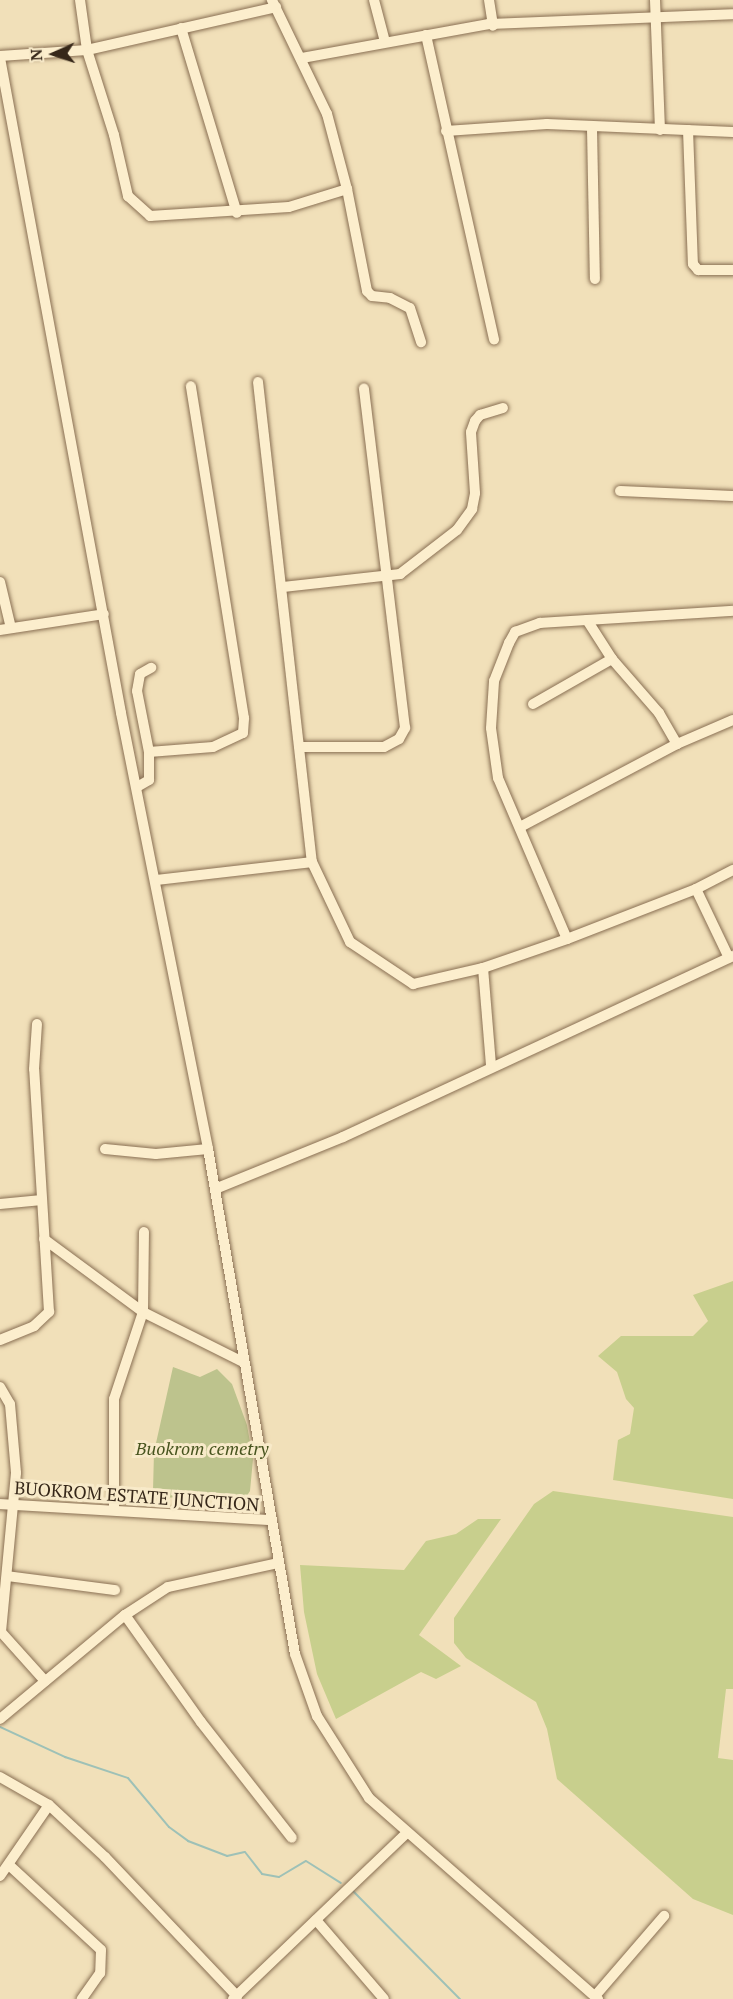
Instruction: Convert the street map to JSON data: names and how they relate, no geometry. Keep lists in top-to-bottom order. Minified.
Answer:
{"streets":{"street":["BUOKROM ESTATE JUNCTION"]},"parks":["Buokrom cemetry"],"north":"left"}
